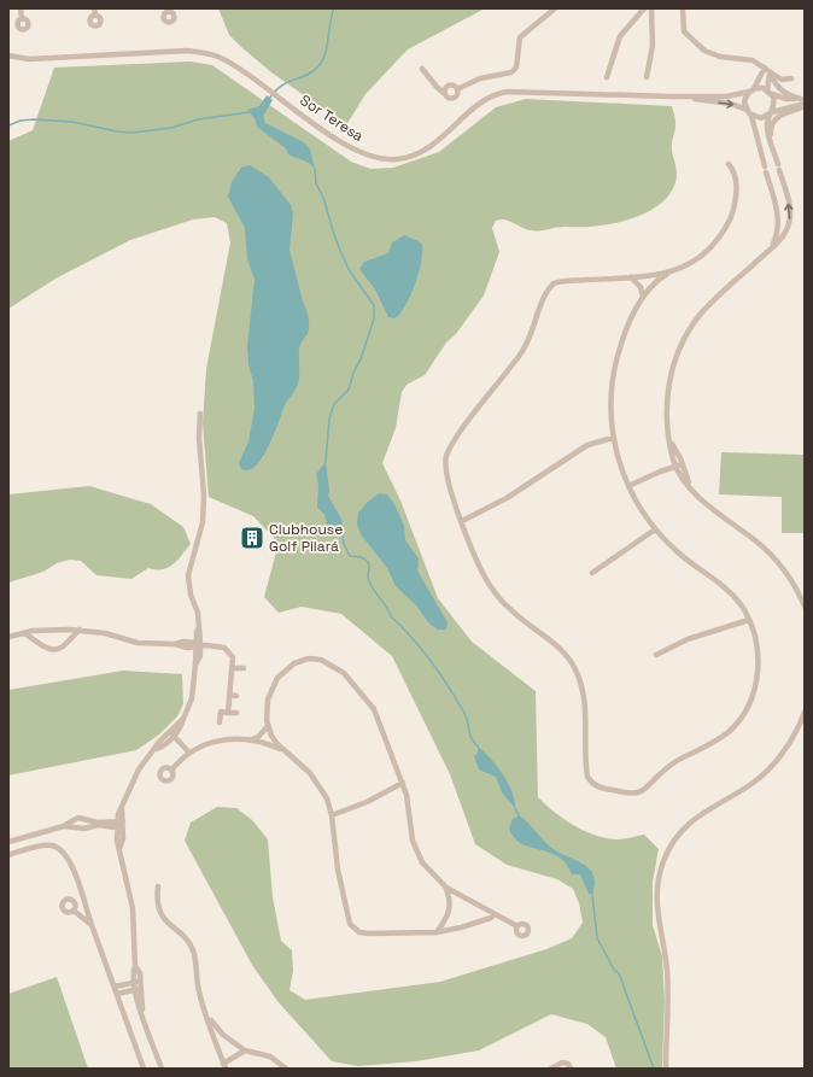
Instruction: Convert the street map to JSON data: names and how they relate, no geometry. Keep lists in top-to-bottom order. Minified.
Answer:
{"streets":{"street":["Sor Teresa"]},"places":{"building":["Clubhouse Golf Pilará"]}}
